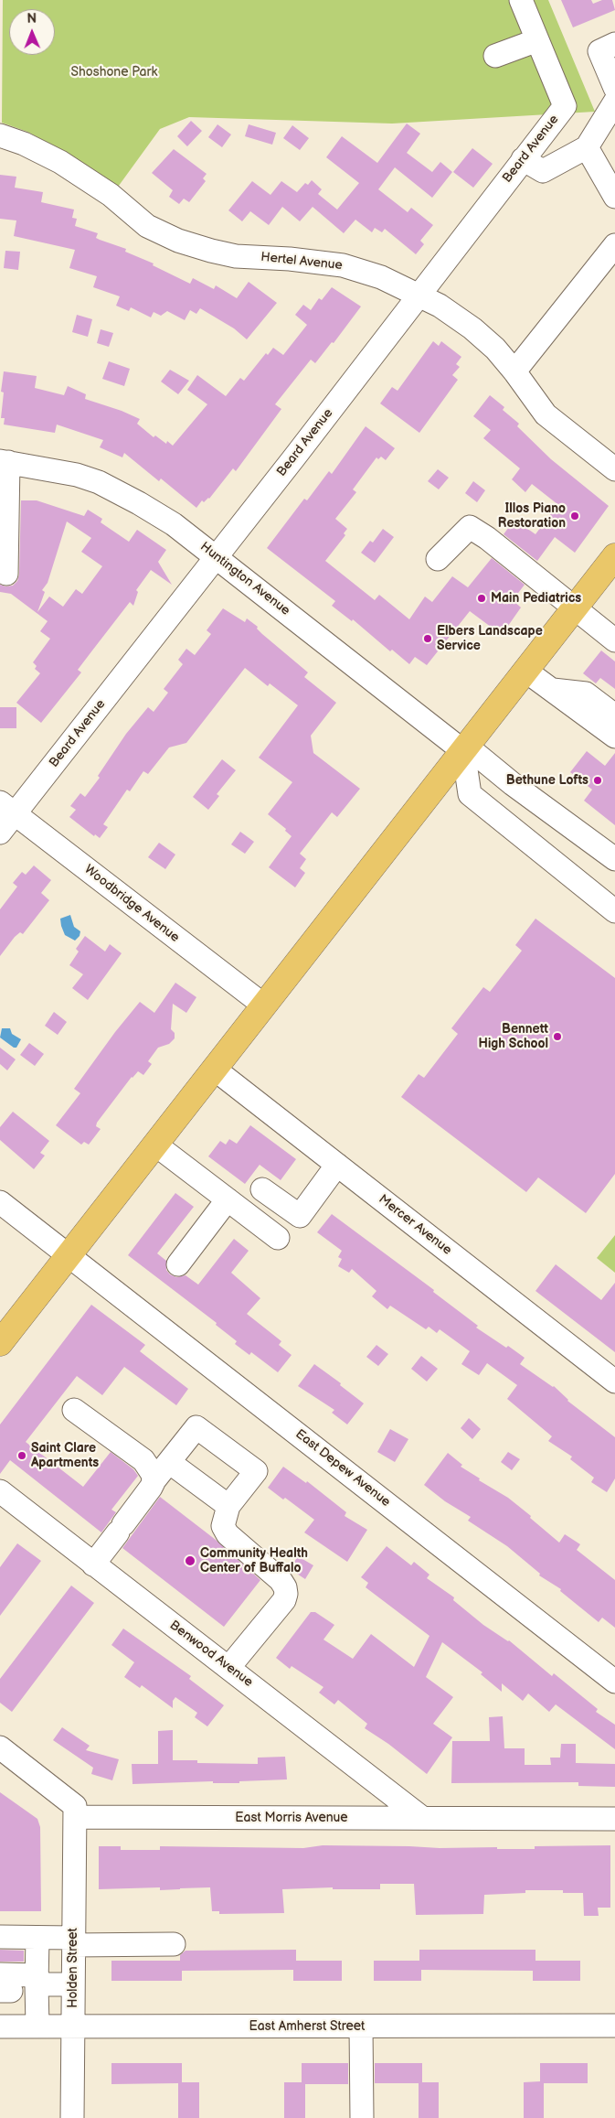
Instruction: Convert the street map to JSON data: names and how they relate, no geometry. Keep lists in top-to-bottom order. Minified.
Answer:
{"streets":{"street":["Beard Avenue","Hertel Avenue","Huntington Avenue","Woodbridge Avenue","Mercer Avenue","East Depew Avenue","Benwood Avenue","East Morris Avenue","Holden Street","East Amherst Street"]},"crossings":[["Beard Avenue","Hertel Avenue"],["Beard Avenue","Huntington Avenue"],["Beard Avenue","Woodbridge Avenue"],["Benwood Avenue","East Morris Avenue"],["East Morris Avenue","Holden Street"],["Holden Street","East Amherst Street"]],"parks":["Shoshone Park"],"places":["Illos Piano Restoration","Main Pediatrics","Elbers Landscape Service","Bethune Lofts","Bennett High School","Saint Clare Apartments","Community Health Center of Buffalo"],"north":"top"}
